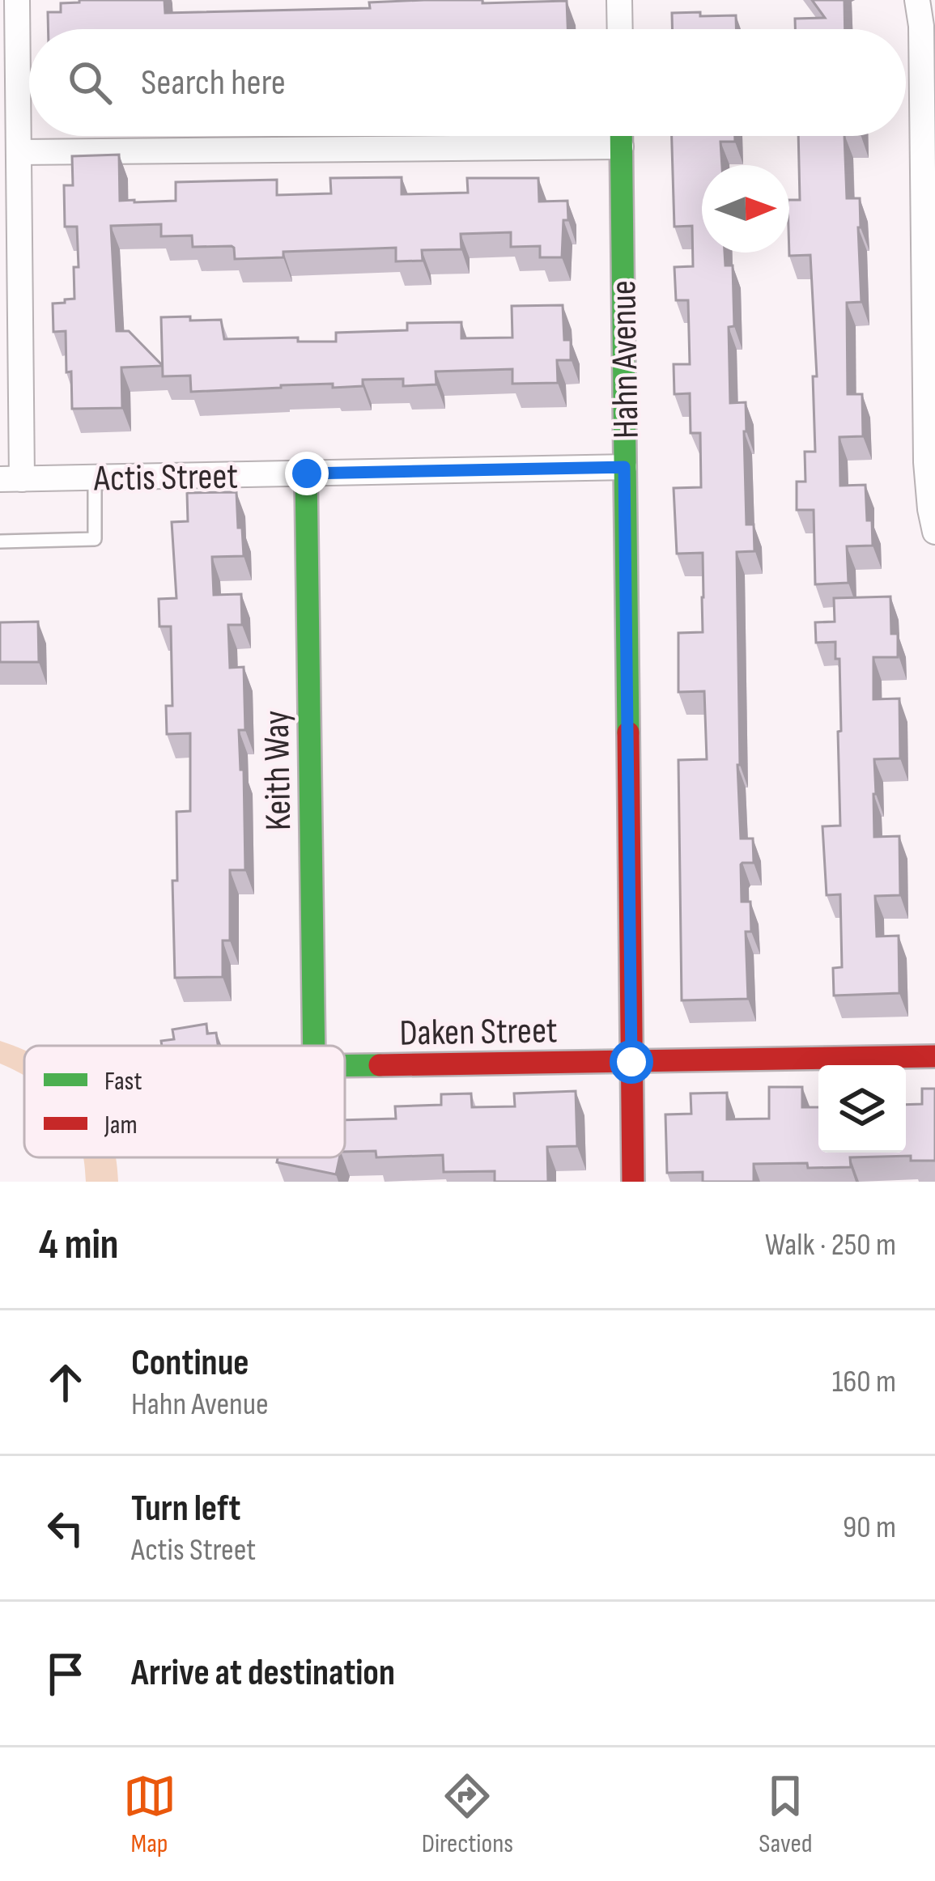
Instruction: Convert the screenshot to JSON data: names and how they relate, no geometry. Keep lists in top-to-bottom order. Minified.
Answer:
{"streets":{"street":["Hahn Avenue","Actis Street","Keith Way","Daken Street"]},"crossings":[["Hahn Avenue","Actis Street"],["Hahn Avenue","Daken Street"],["Actis Street","Keith Way"]],"legend":["Fast","Jam"],"north":"right","page":{"search":"Search here","heading":["4 min","Walk · 250 m"],"list":[["Continue","Hahn Avenue","160 m"],["Turn left","Actis Street","90 m"],"Arrive at destination"],"nav":["Map","Directions","Saved"]}}
